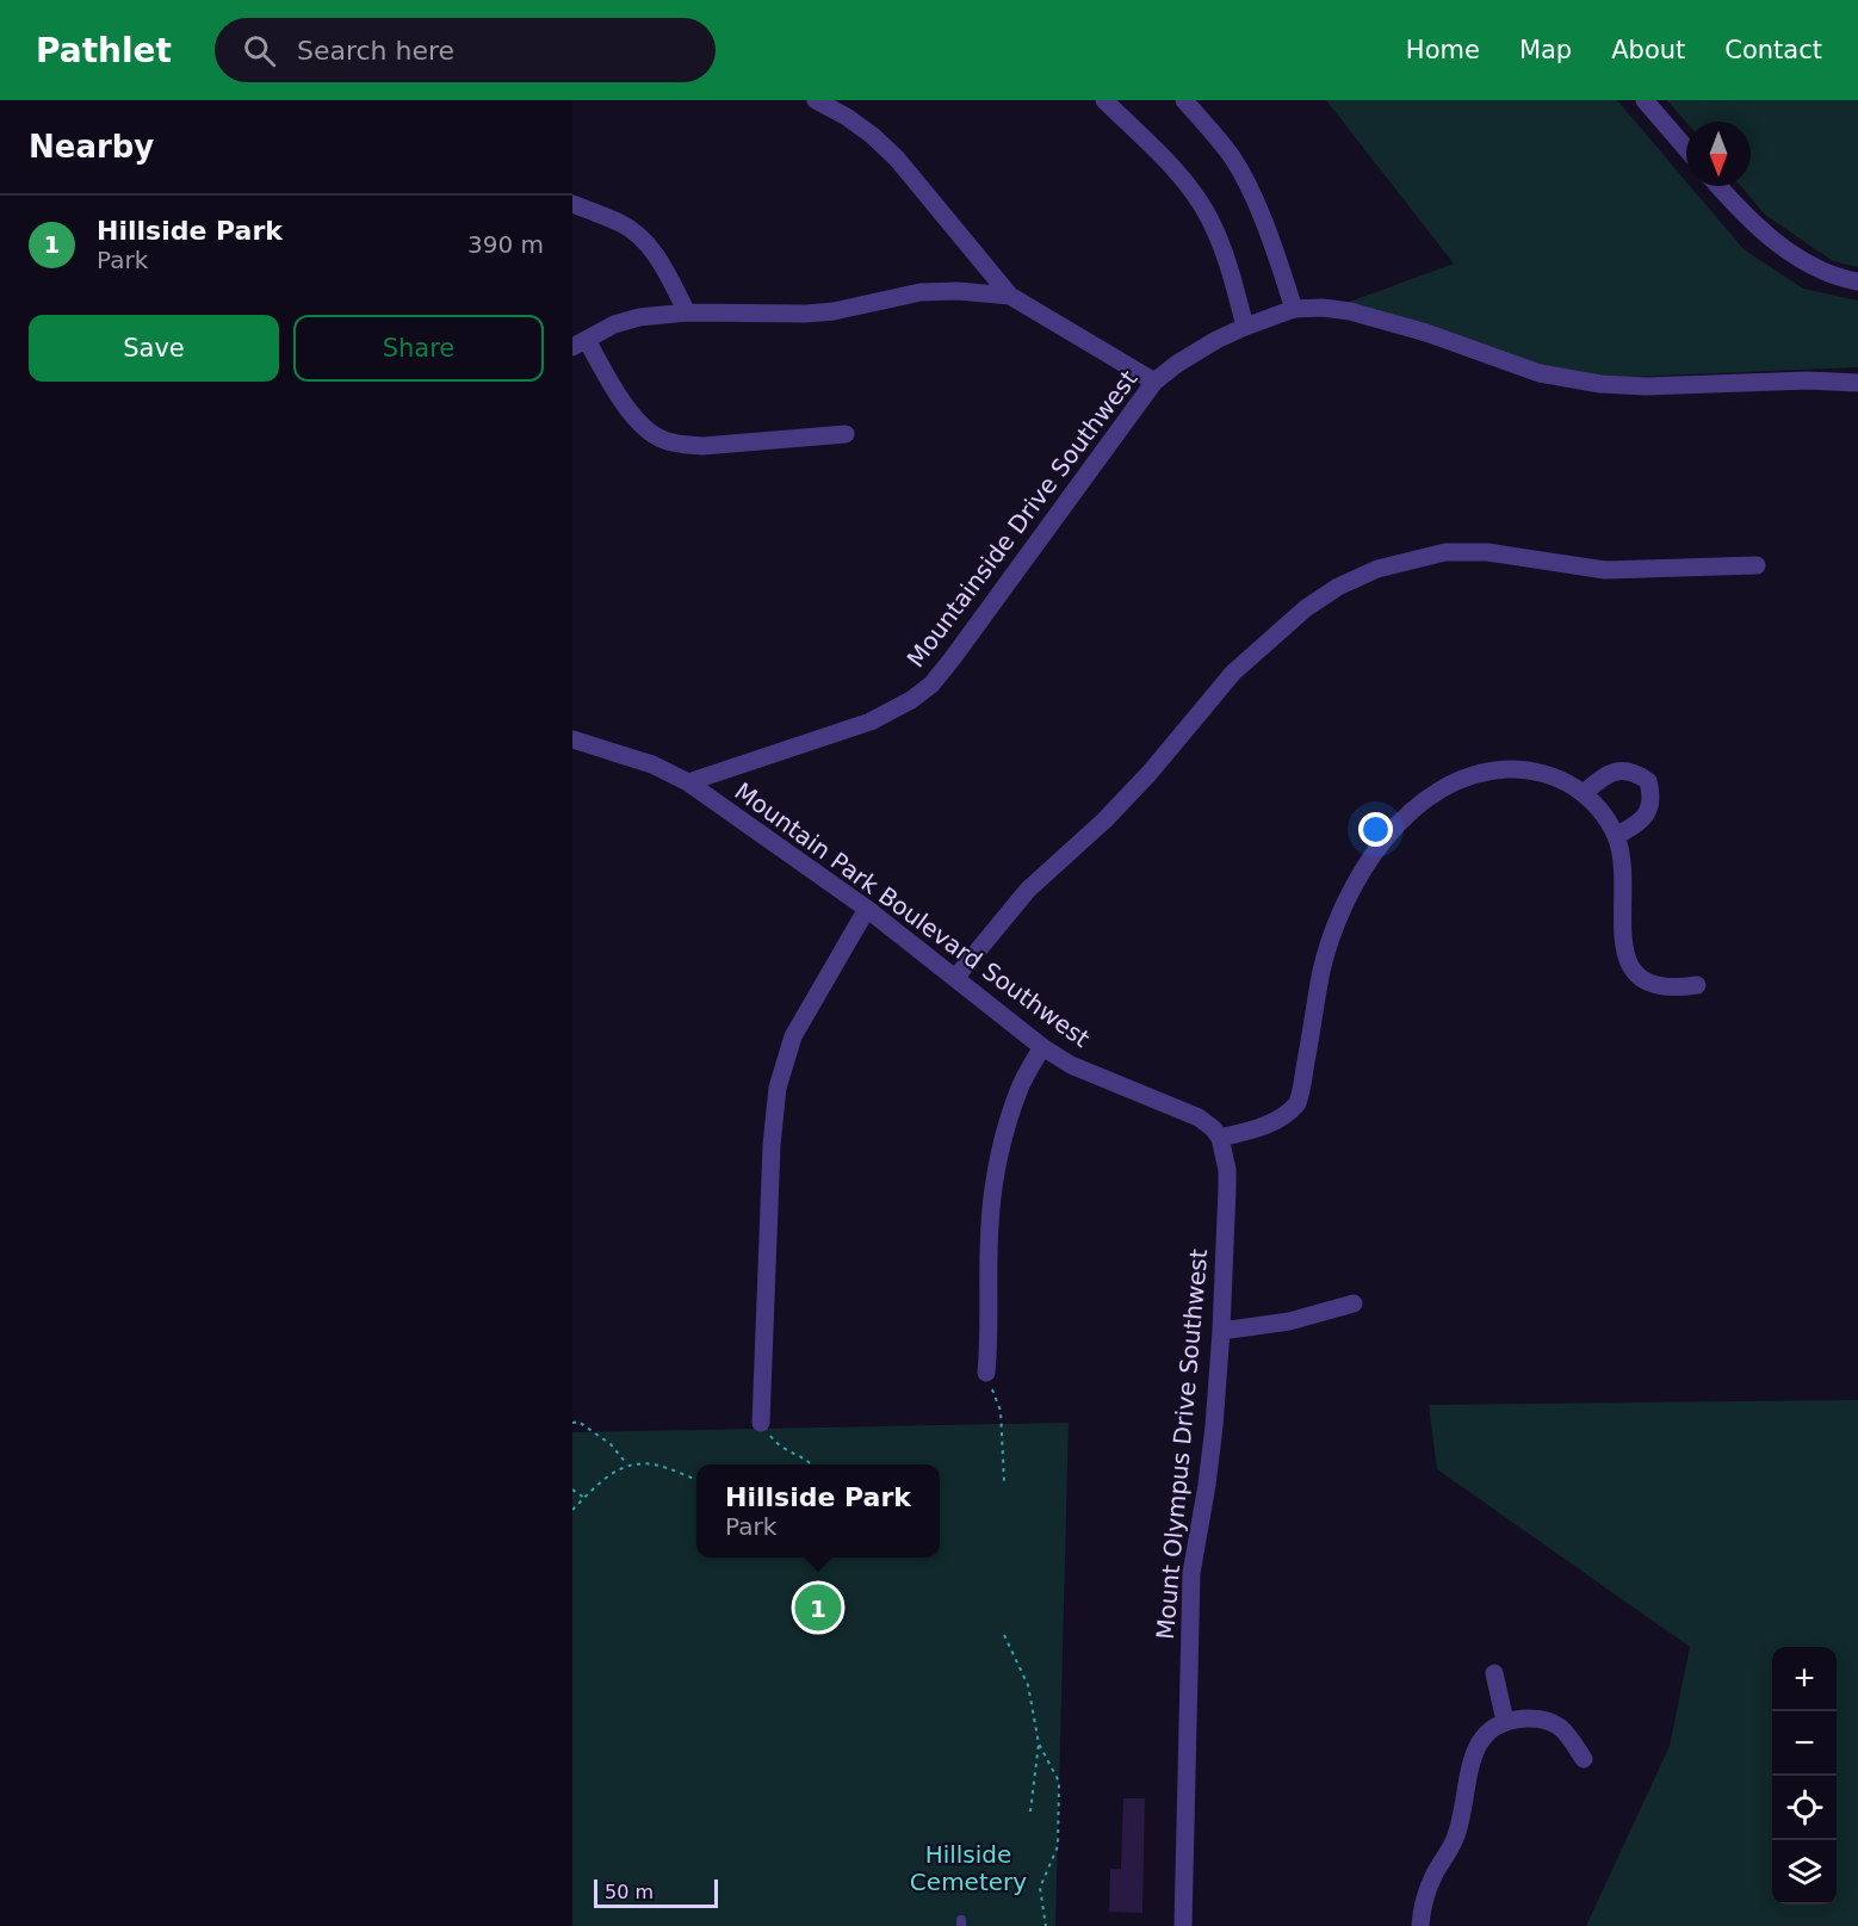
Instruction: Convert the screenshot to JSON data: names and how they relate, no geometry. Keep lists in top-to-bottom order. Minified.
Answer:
{"streets":{"street":["Mountainside Drive Southwest","Mountain Park Boulevard Southwest","Mount Olympus Drive Southwest"]},"crossings":[["Mountainside Drive Southwest","Mountain Park Boulevard Southwest"],["Mountain Park Boulevard Southwest","Mount Olympus Drive Southwest"]],"parks":["Hillside Cemetery"],"scale_bar":"50 m","north":"bottom","page":{"header":"Pathlet","search":"Search here","nav":["Home","Map","About","Contact"],"heading":"Nearby","list":[{"mark":"1","name":"Hillside Park","note":"Park","value":"390 m"}],"buttons":["Save","Share"],"popup":["Hillside Park","Park"],"pins":"1","map_buttons":["+","−"],"scale":"50 m"}}
